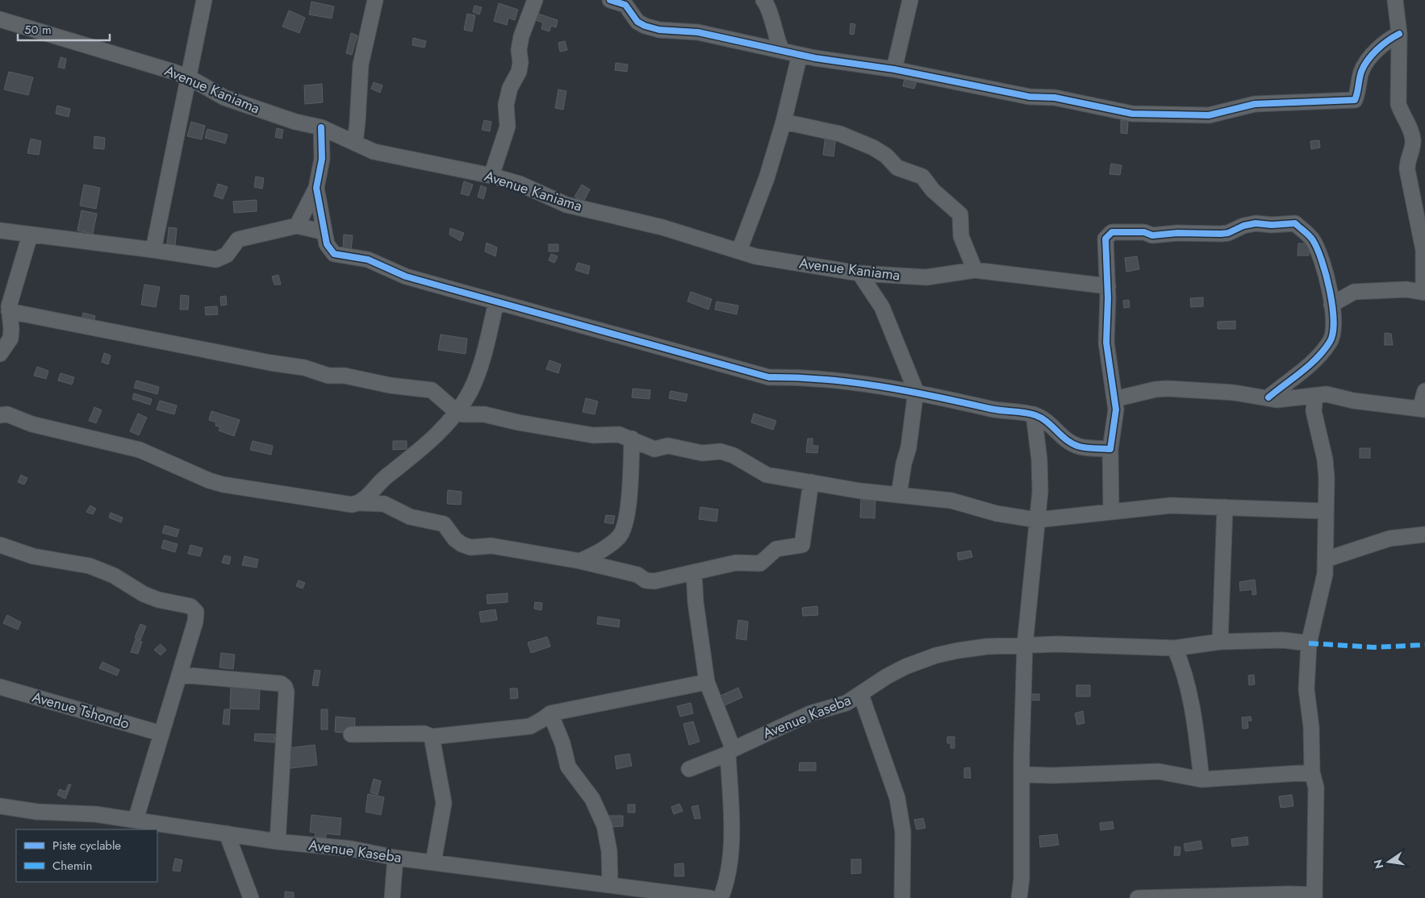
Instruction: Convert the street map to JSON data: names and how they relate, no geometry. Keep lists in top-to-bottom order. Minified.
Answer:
{"streets":{"street":["Avenue Kaniama","Avenue Tshondo","Avenue Kaseba"]},"legend":["Piste cyclable","Chemin"],"scale_bar":"50 m","north":"left"}
